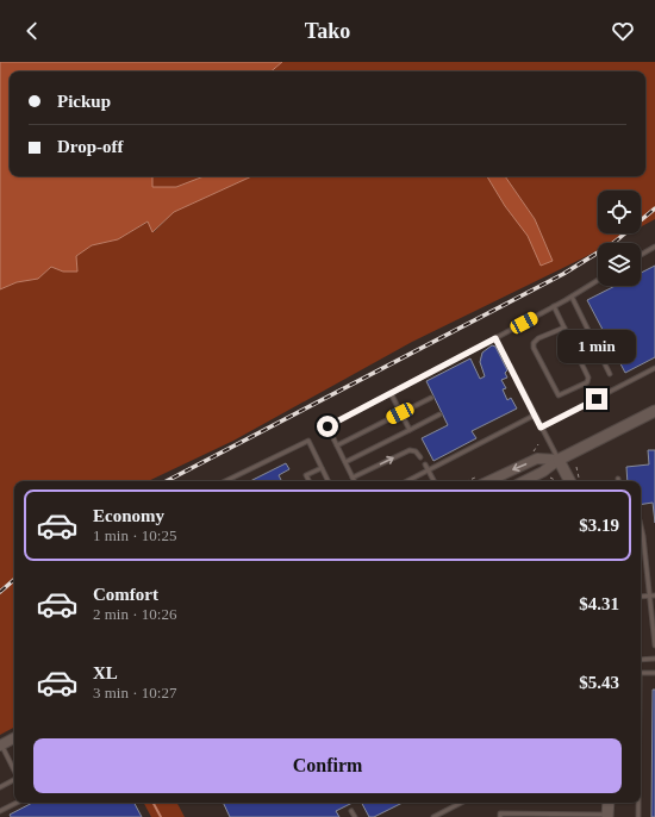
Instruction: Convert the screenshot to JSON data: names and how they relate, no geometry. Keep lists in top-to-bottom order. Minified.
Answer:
{"page":{"header":"Tako","banner":["Pickup","Drop-off"],"bubble":"1 min","list":[{"name":"Economy","note":"1 min · 10:25","value":"$3.19"},{"name":"Comfort","note":"2 min · 10:26","value":"$4.31"},{"name":"XL","note":"3 min · 10:27","value":"$5.43"}],"buttons":"Confirm"}}
